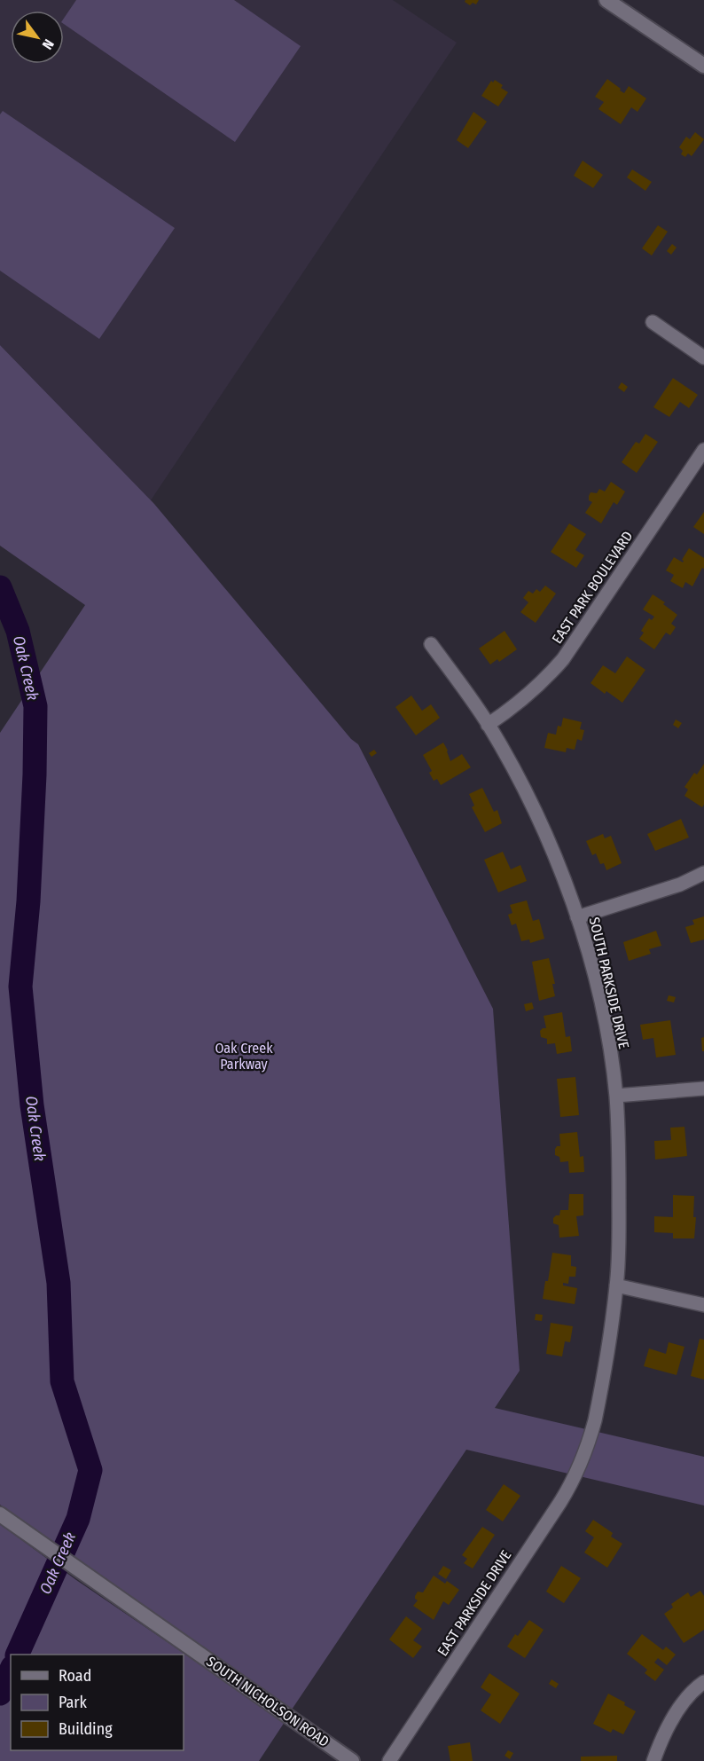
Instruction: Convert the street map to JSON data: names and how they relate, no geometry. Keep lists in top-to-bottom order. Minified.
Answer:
{"streets":{"street":["EAST PARK BOULEVARD","SOUTH PARKSIDE DRIVE","EAST PARKSIDE DRIVE","SOUTH NICHOLSON ROAD"]},"crossings":[["EAST PARK BOULEVARD","SOUTH PARKSIDE DRIVE"],["SOUTH PARKSIDE DRIVE","EAST PARKSIDE DRIVE"]],"water":["Oak Creek"],"parks":["Oak Creek Parkway"],"legend":["Road","Park","Building"],"north":"bottom right"}
